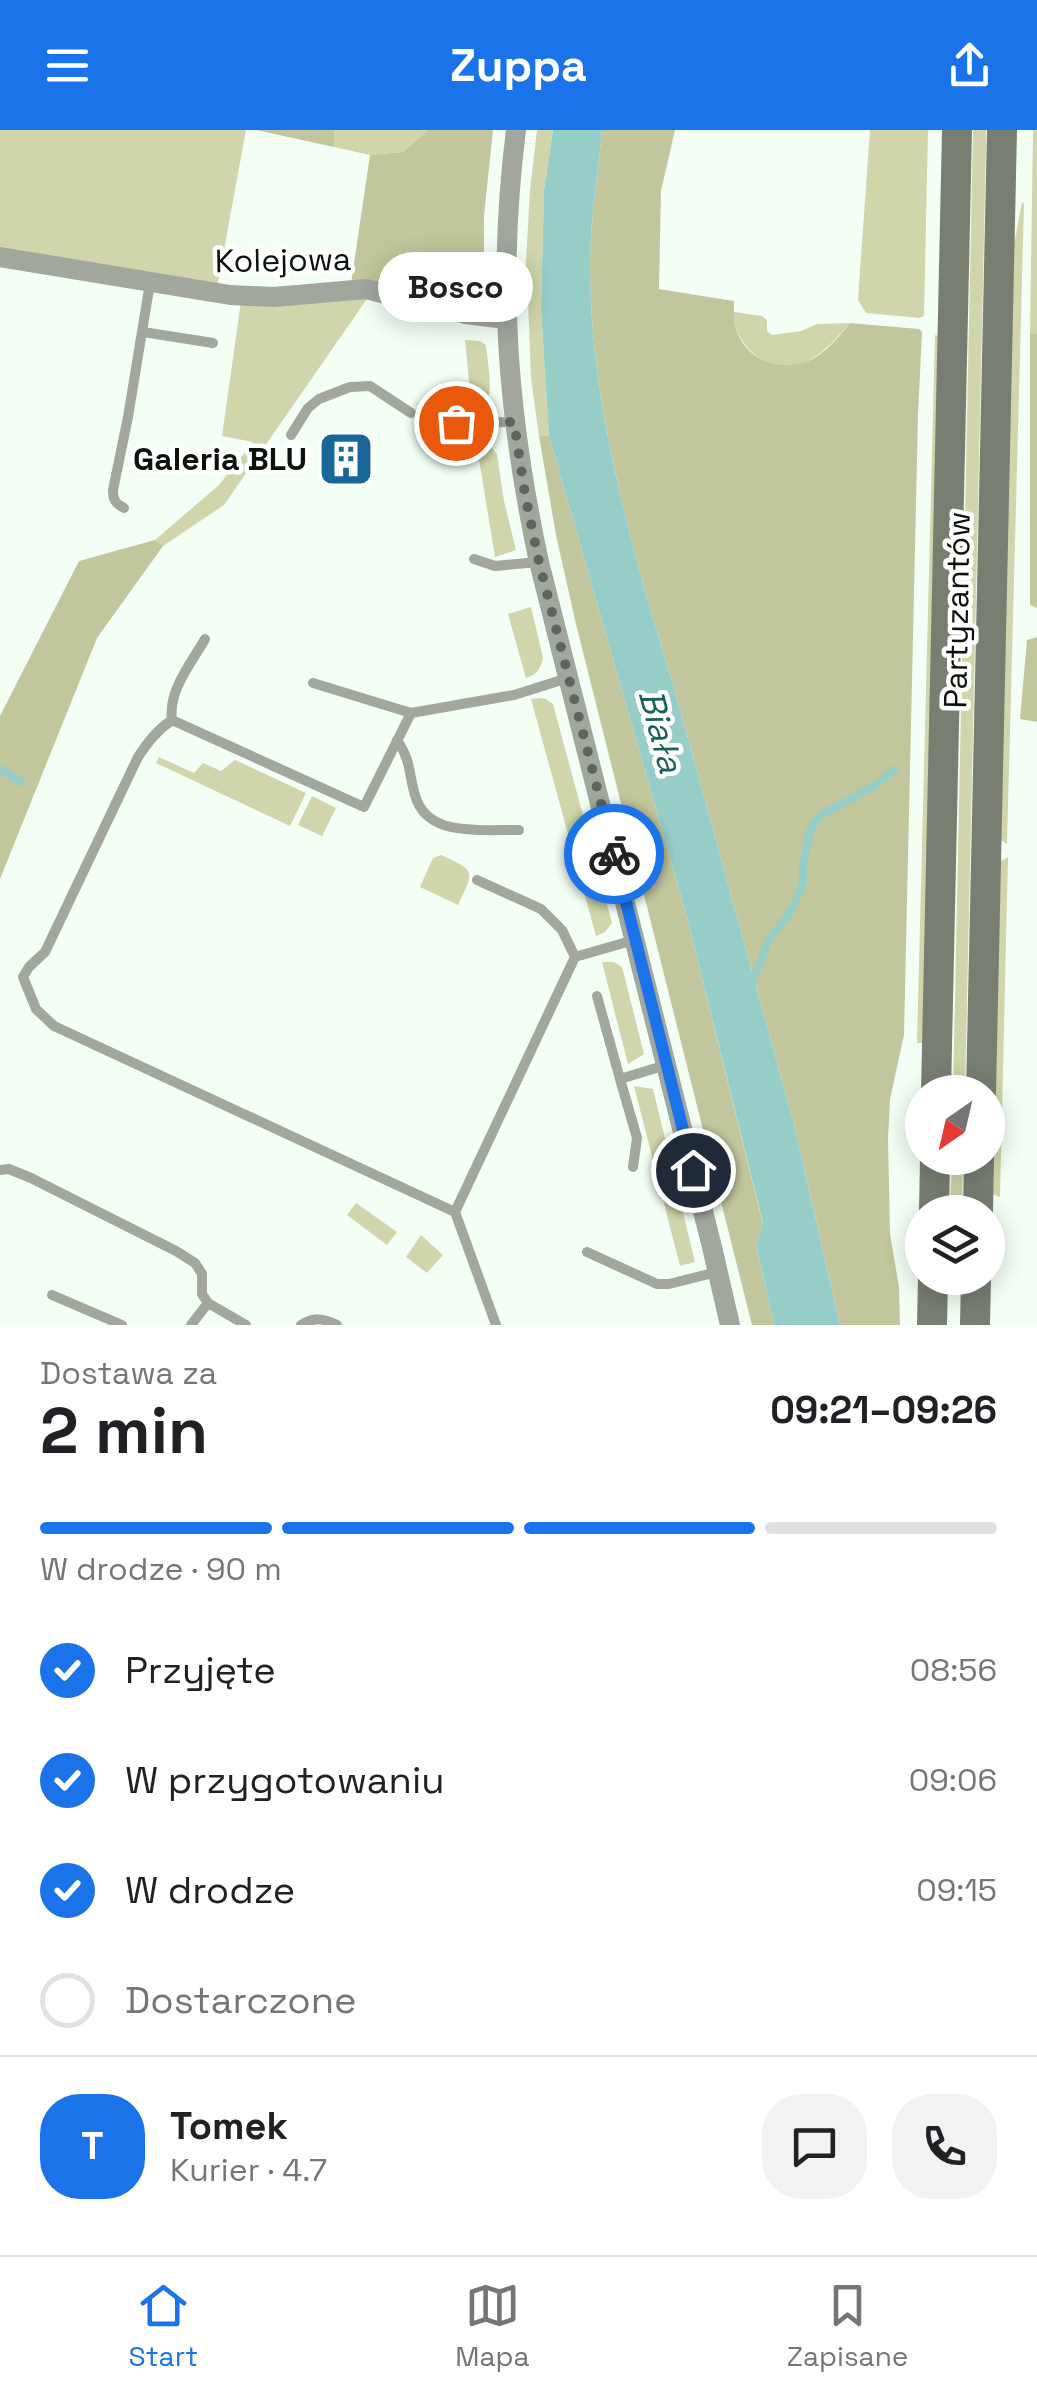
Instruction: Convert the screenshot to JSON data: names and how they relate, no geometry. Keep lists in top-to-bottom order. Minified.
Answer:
{"streets":{"main road":["Partyzantów"],"street":["Kolejowa"]},"water":["Biała"],"places":{"other":["Bosco"],"building":["Galeria BLU"]},"north":"bottom left","page":{"header":"Zuppa","bubble":"Bosco","heading":["2 min","Dostawa za","09:21–09:26"],"panel":["Tomek","Kurier · 4.7"],"bar":"W drodze · 90 m","list":[["Przyjęte","08:56"],["W przygotowaniu","09:06"],["W drodze","09:15"],"Dostarczone"],"round":"T","tabs":["Start","Mapa","Zapisane"]}}
